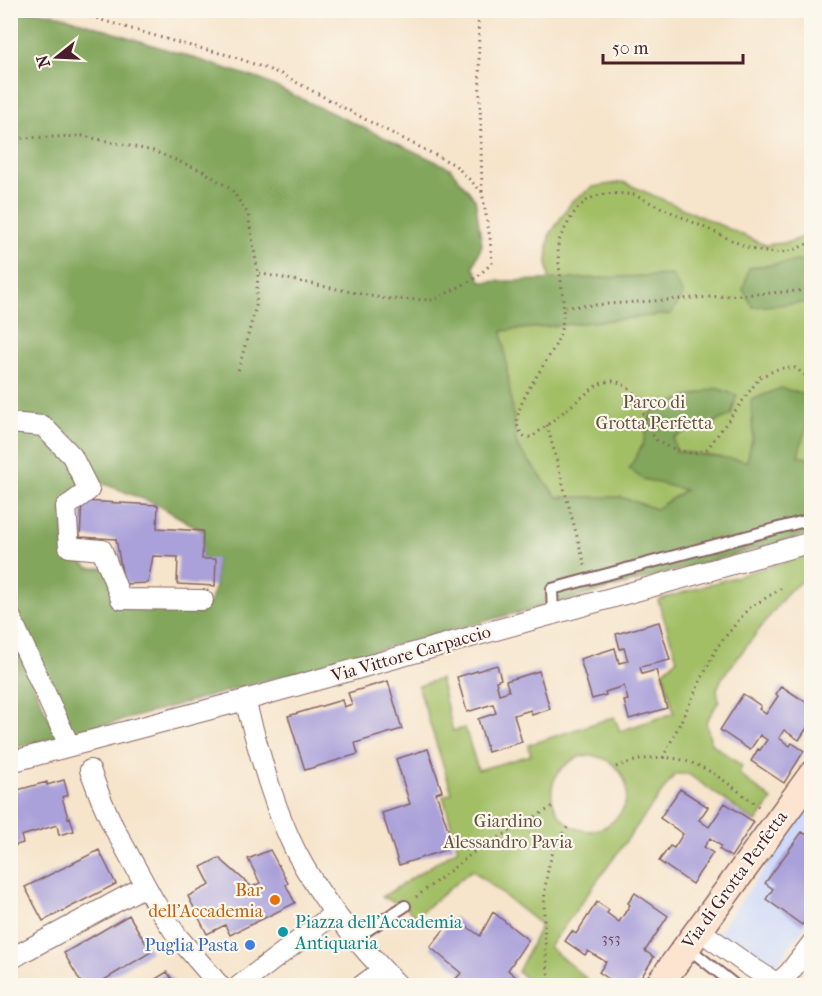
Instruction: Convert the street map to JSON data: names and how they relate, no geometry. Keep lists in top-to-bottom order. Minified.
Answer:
{"streets":{"street":["Via Vittore Carpaccio","Via di Grotta Perfetta"]},"parks":["Parco di Grotta Perfetta","Giardino Alessandro Pavia"],"places":["Bar dell'Accademia","Piazza dell'Accademia Antiquaria","Puglia Pasta"],"house_numbers":["353"],"scale_bar":"50 m","north":"left"}
